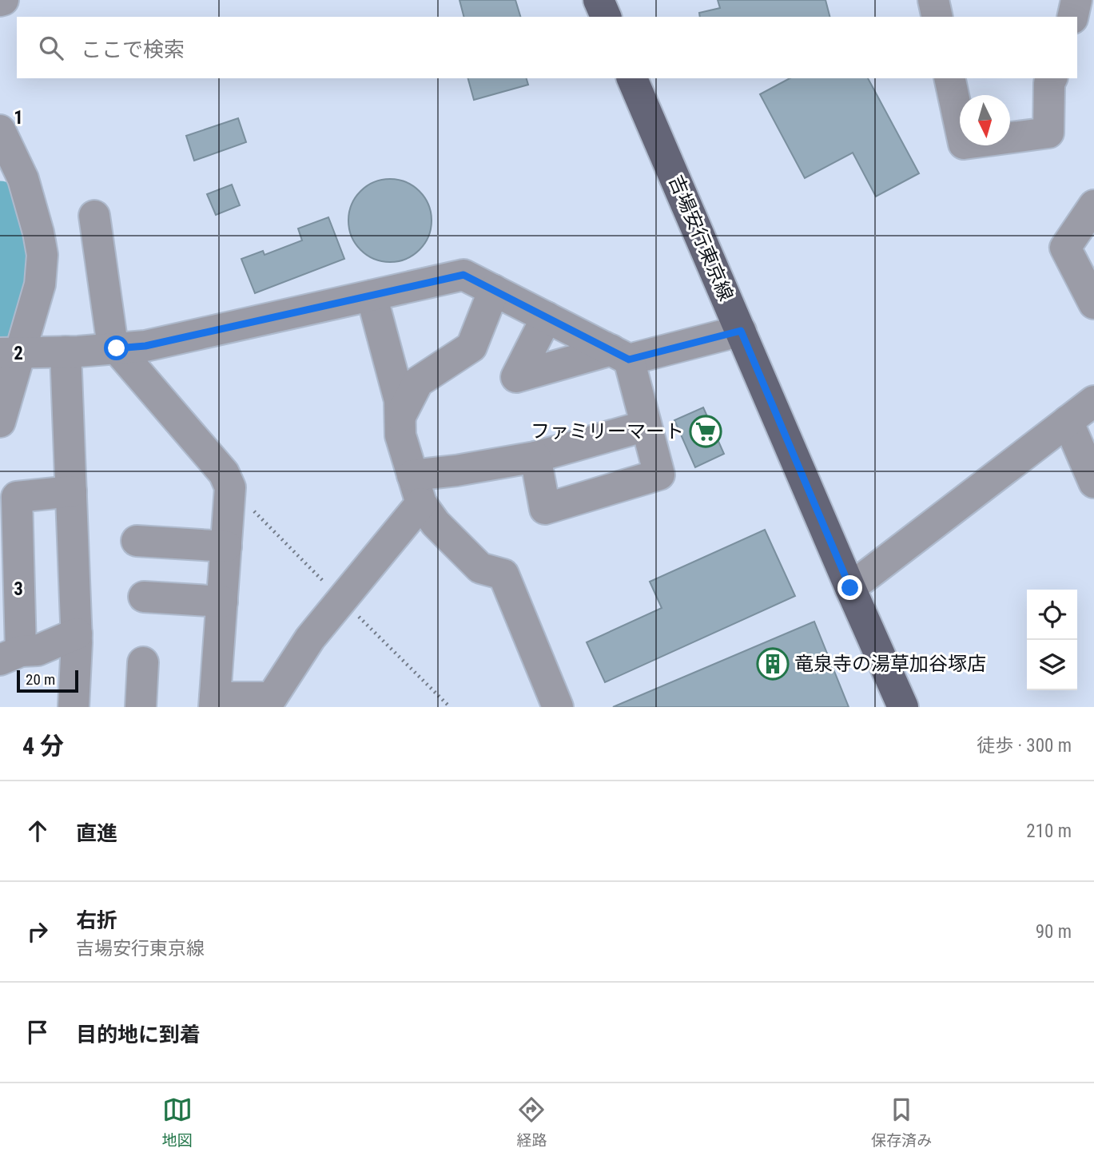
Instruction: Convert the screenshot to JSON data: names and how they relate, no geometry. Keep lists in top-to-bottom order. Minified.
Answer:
{"streets":{"main road":["吉場安行東京線"]},"places":{"supermarket":["ファミリーマート"],"building":["竜泉寺の湯草加谷塚店"]},"scale_bar":"20 m","north":"bottom","page":{"search":"ここで検索","scale":"20 m","heading":["4 分","徒歩 · 300 m"],"list":[["直進","210 m"],["右折","吉場安行東京線","90 m"],"目的地に到着"],"nav":["地図","経路","保存済み"]},"grid":{"rows":["1","2","3"]}}
